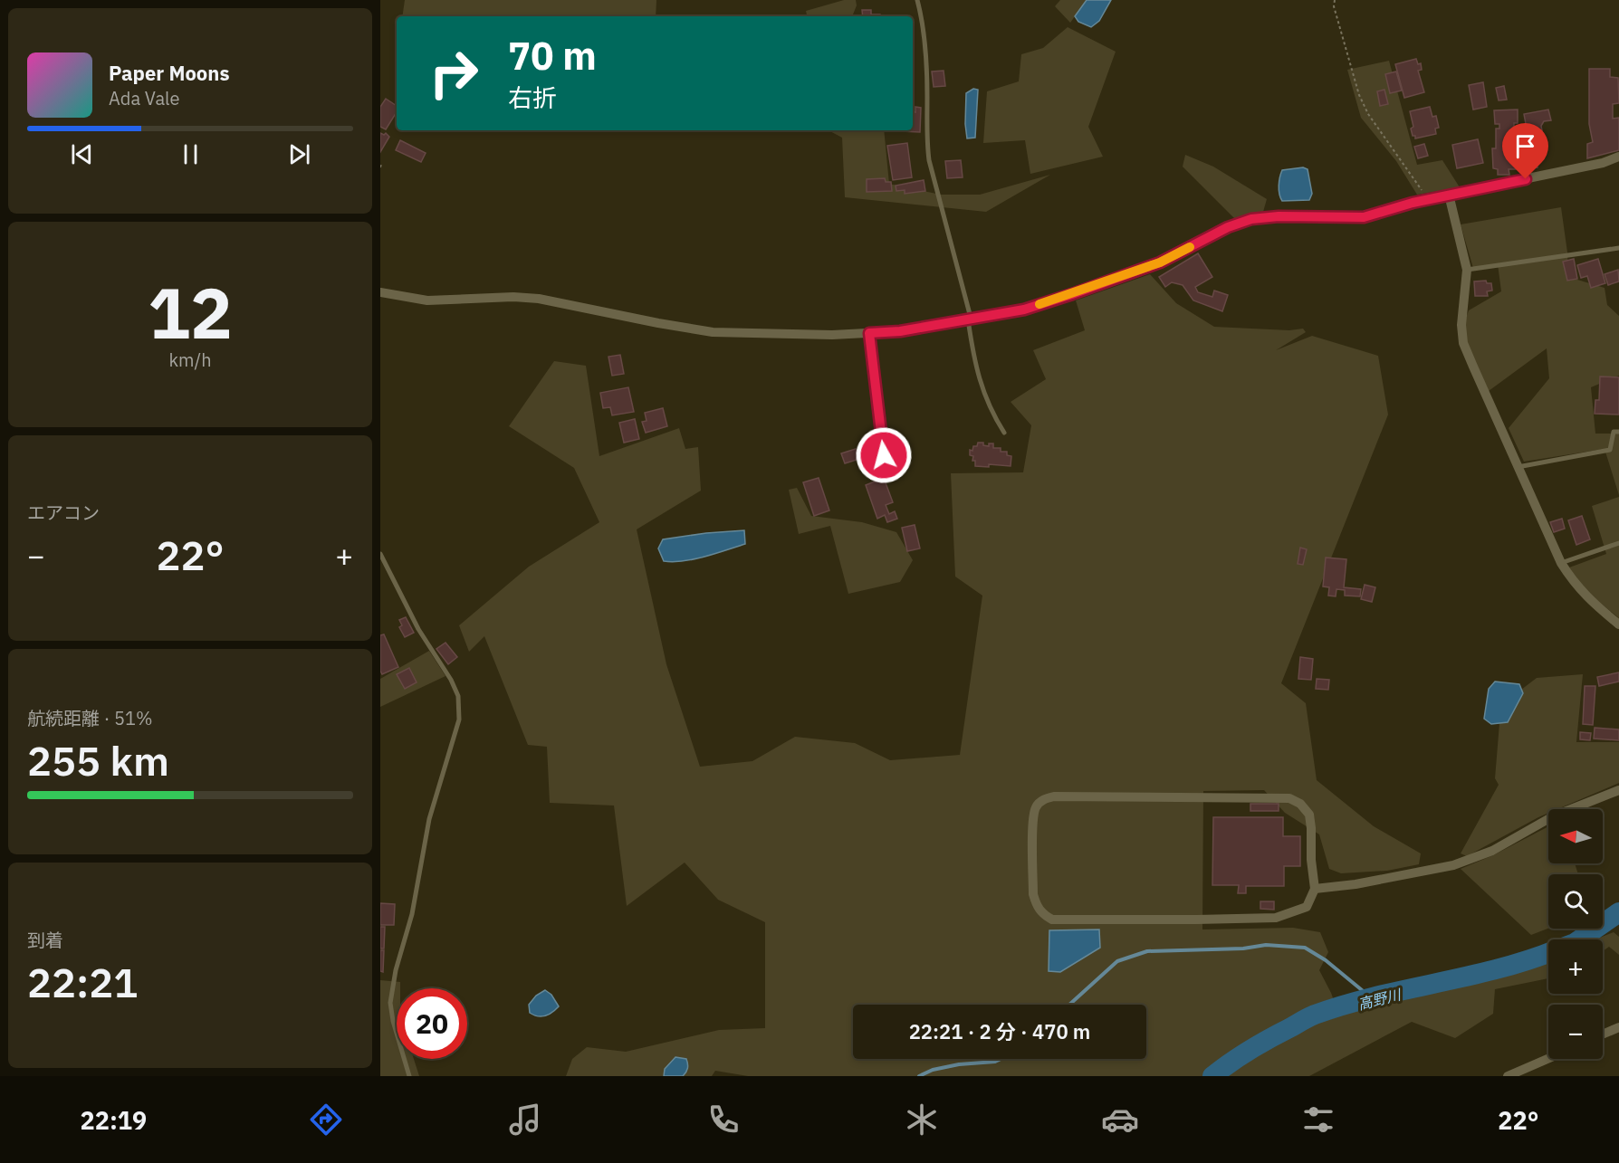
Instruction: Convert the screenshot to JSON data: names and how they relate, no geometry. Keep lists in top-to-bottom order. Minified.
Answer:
{"water":["高野川"],"north":"left","page":{"turn":["70 m","右折"],"song":["Paper Moons","Ada Vale"],"tile":[["12","km/h"],"エアコン",["航続距離 · 51%","255 km"],["到着","22:21"]],"heat":["−","22°","+"],"map_buttons":["+","−"],"limit":"20","trip":"22:21 · 2 分 · 470 m","tabs":["22:19","22°"]}}
